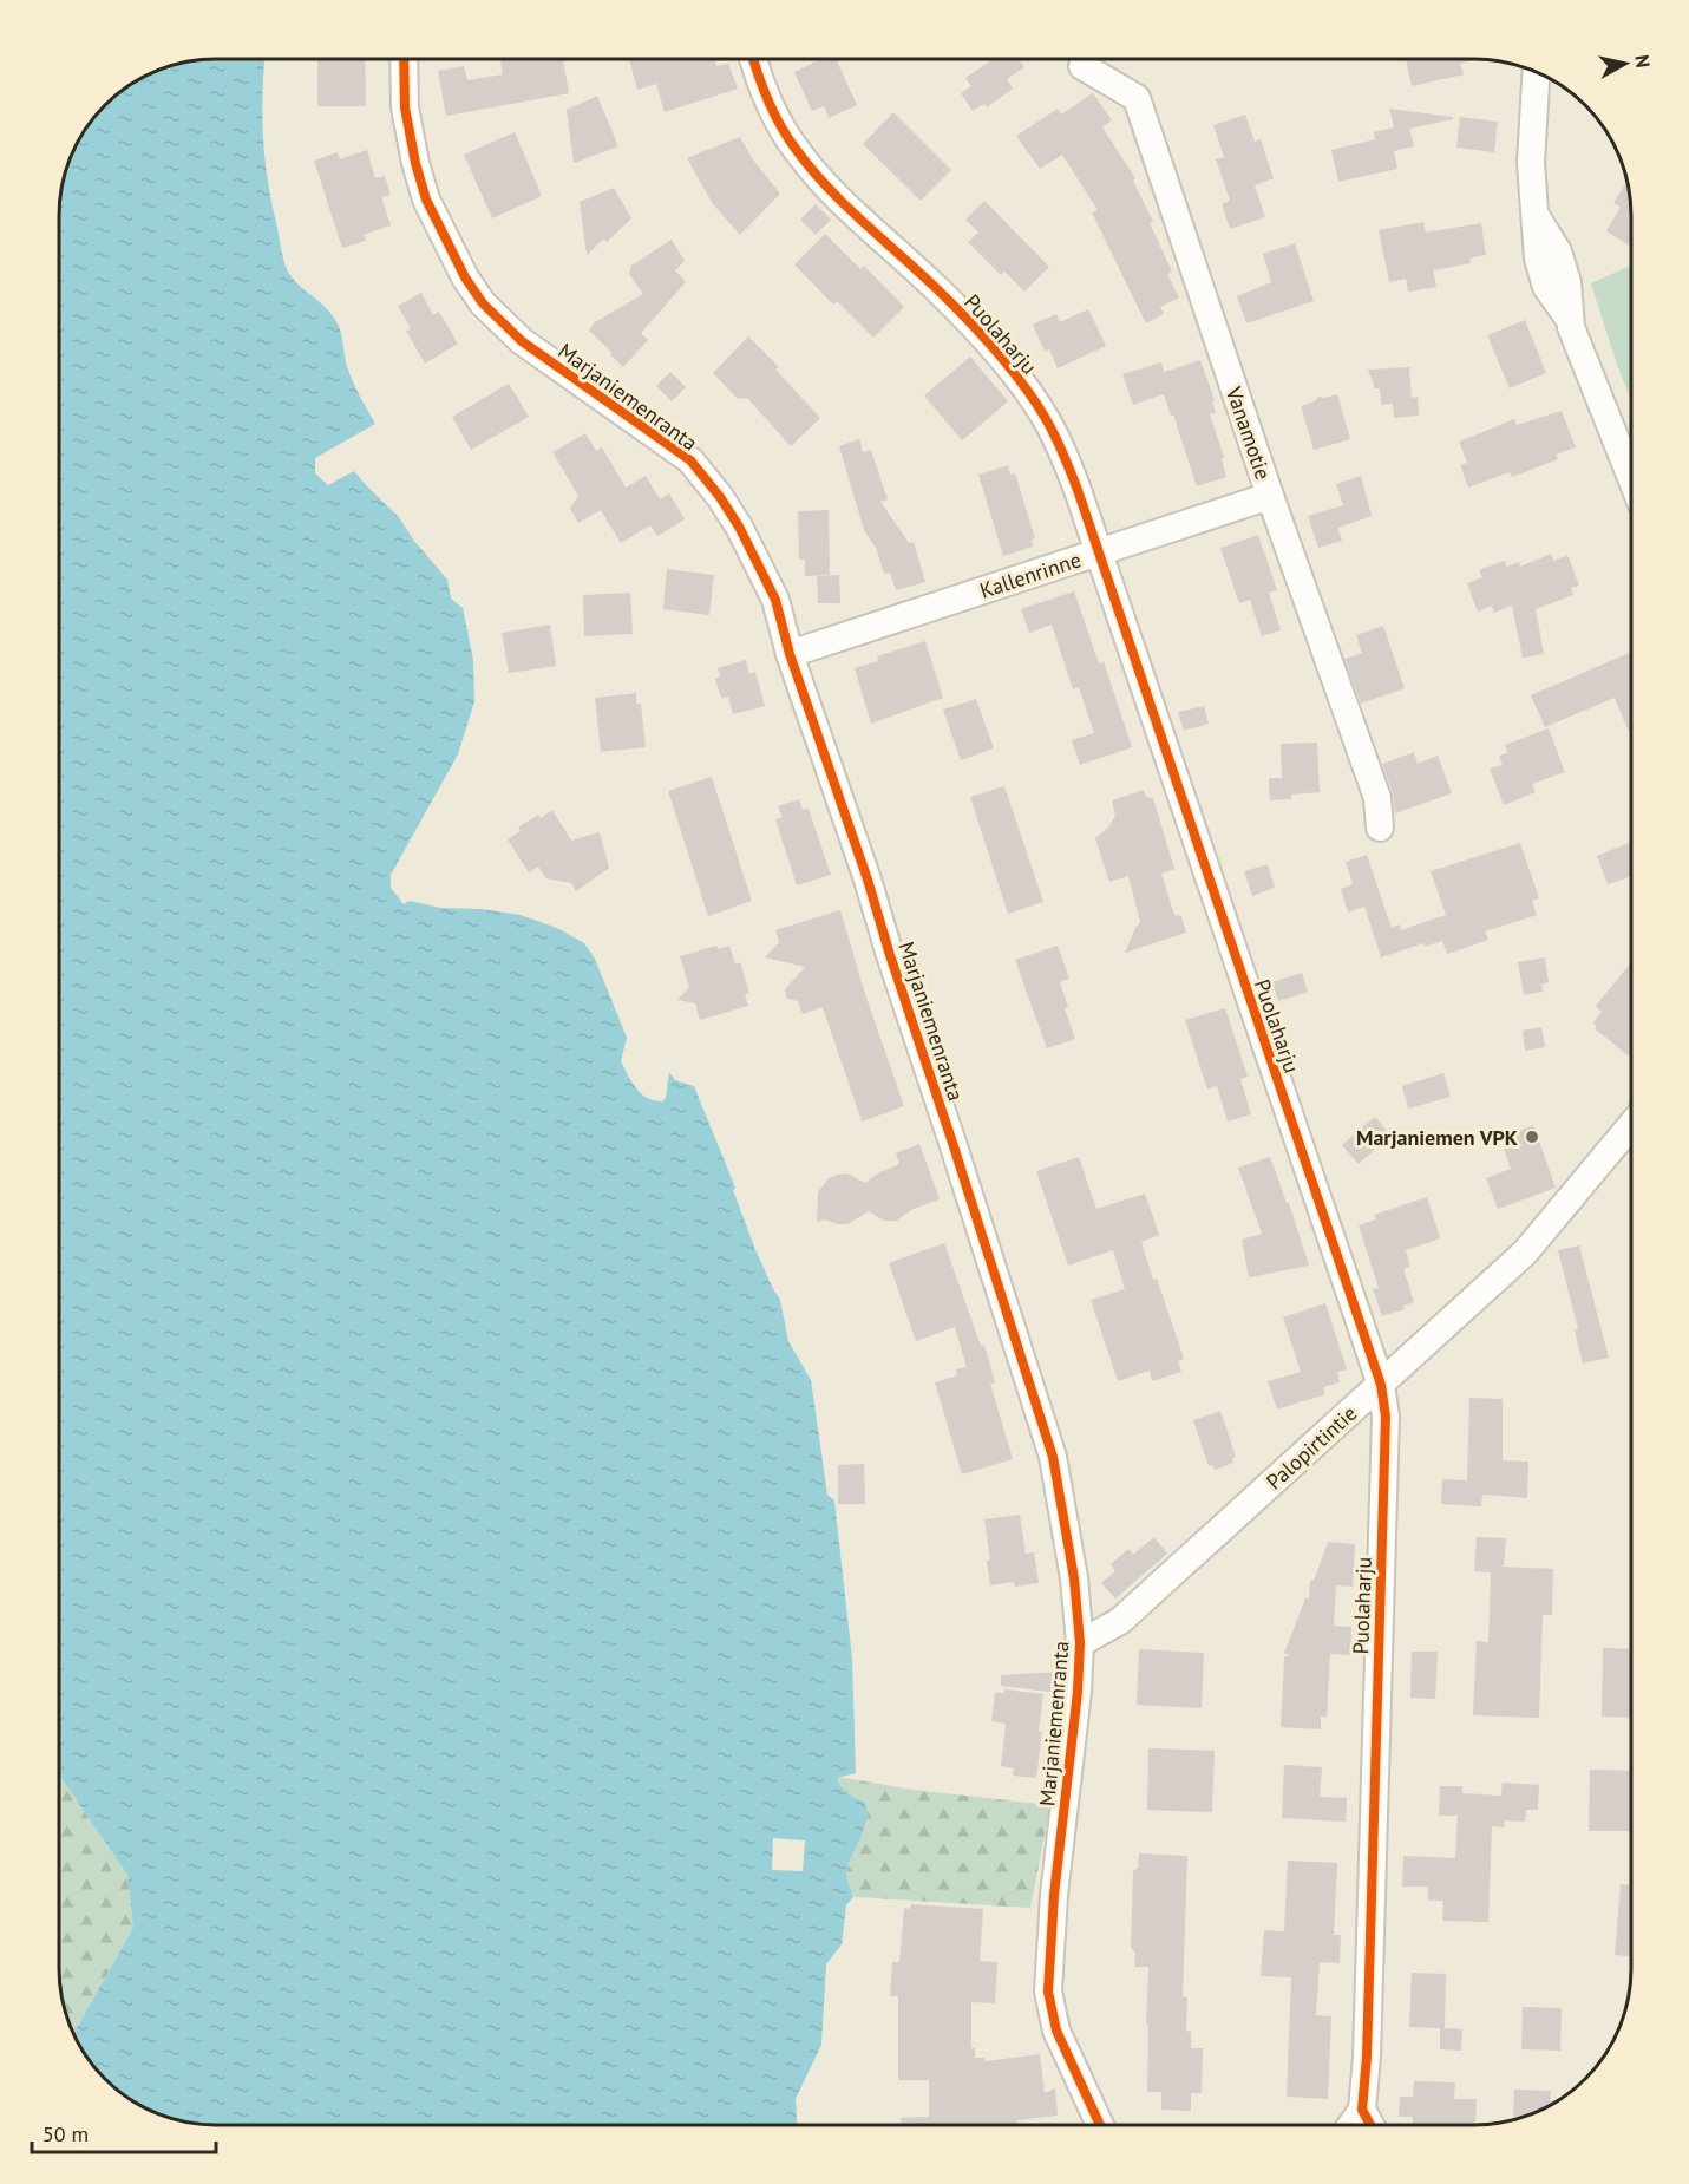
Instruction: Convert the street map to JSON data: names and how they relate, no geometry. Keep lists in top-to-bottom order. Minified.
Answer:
{"streets":{"street":["Puolaharju","Marjaniemenranta","Vanamotie","Kallenrinne","Palopirtintie"]},"crossings":[["Puolaharju","Kallenrinne"],["Puolaharju","Palopirtintie"],["Marjaniemenranta","Kallenrinne"],["Marjaniemenranta","Palopirtintie"],["Vanamotie","Kallenrinne"]],"places":["Marjaniemen VPK"],"scale_bar":"50 m","north":"right"}
